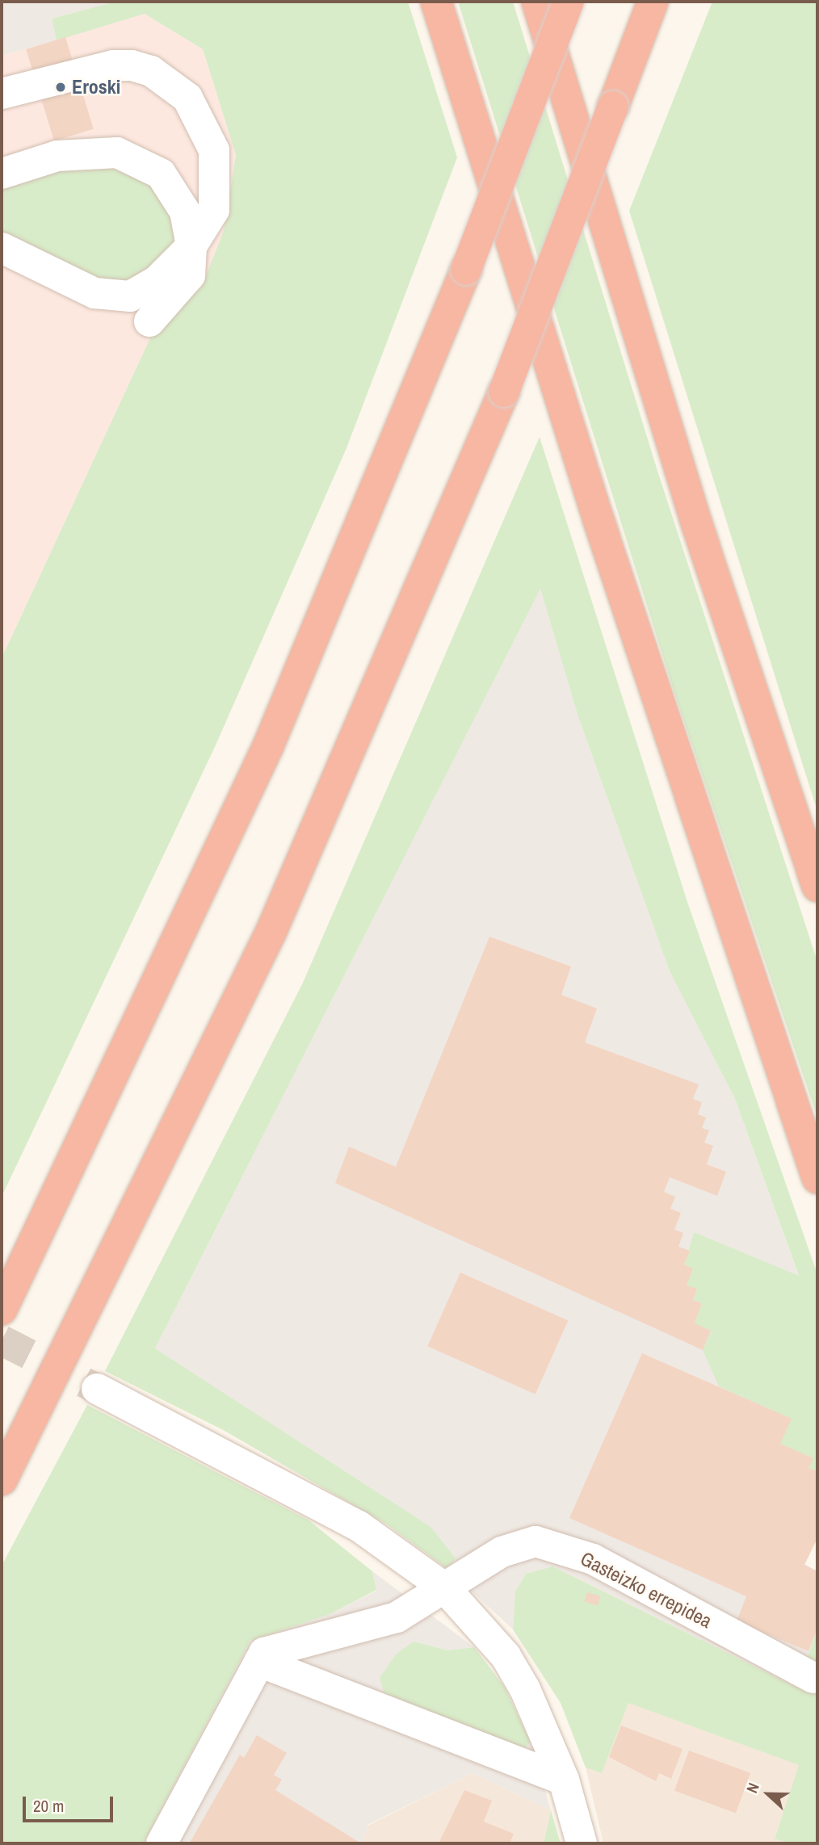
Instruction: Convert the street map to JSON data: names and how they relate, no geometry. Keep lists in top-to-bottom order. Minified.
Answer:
{"streets":{"street":["Gasteizko errepidea"]},"places":["Eroski"],"scale_bar":"20 m","north":"left"}
